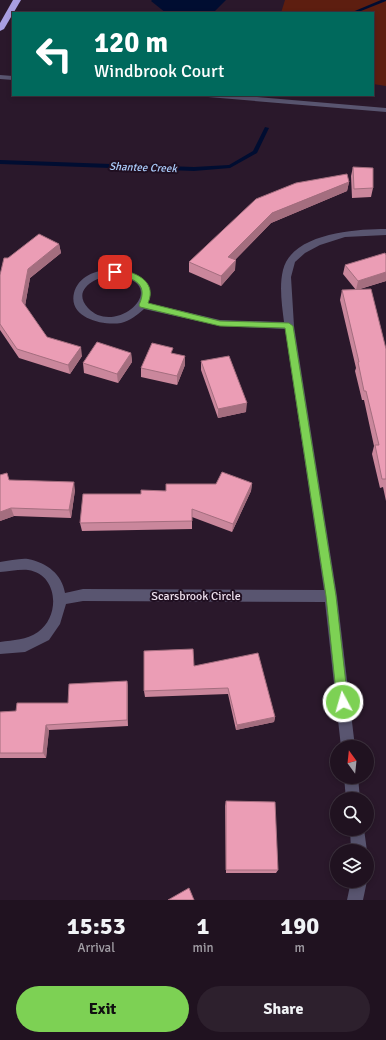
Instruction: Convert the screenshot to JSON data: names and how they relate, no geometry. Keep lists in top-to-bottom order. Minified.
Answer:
{"streets":{"street":["Scarsbrook Circle"]},"water":["Shantee Creek"],"north":"top","page":{"turn":["120 m","Windbrook Court"],"eta":["15:53","Arrival","1","min","190","m"],"buttons":["Exit","Share"]}}
